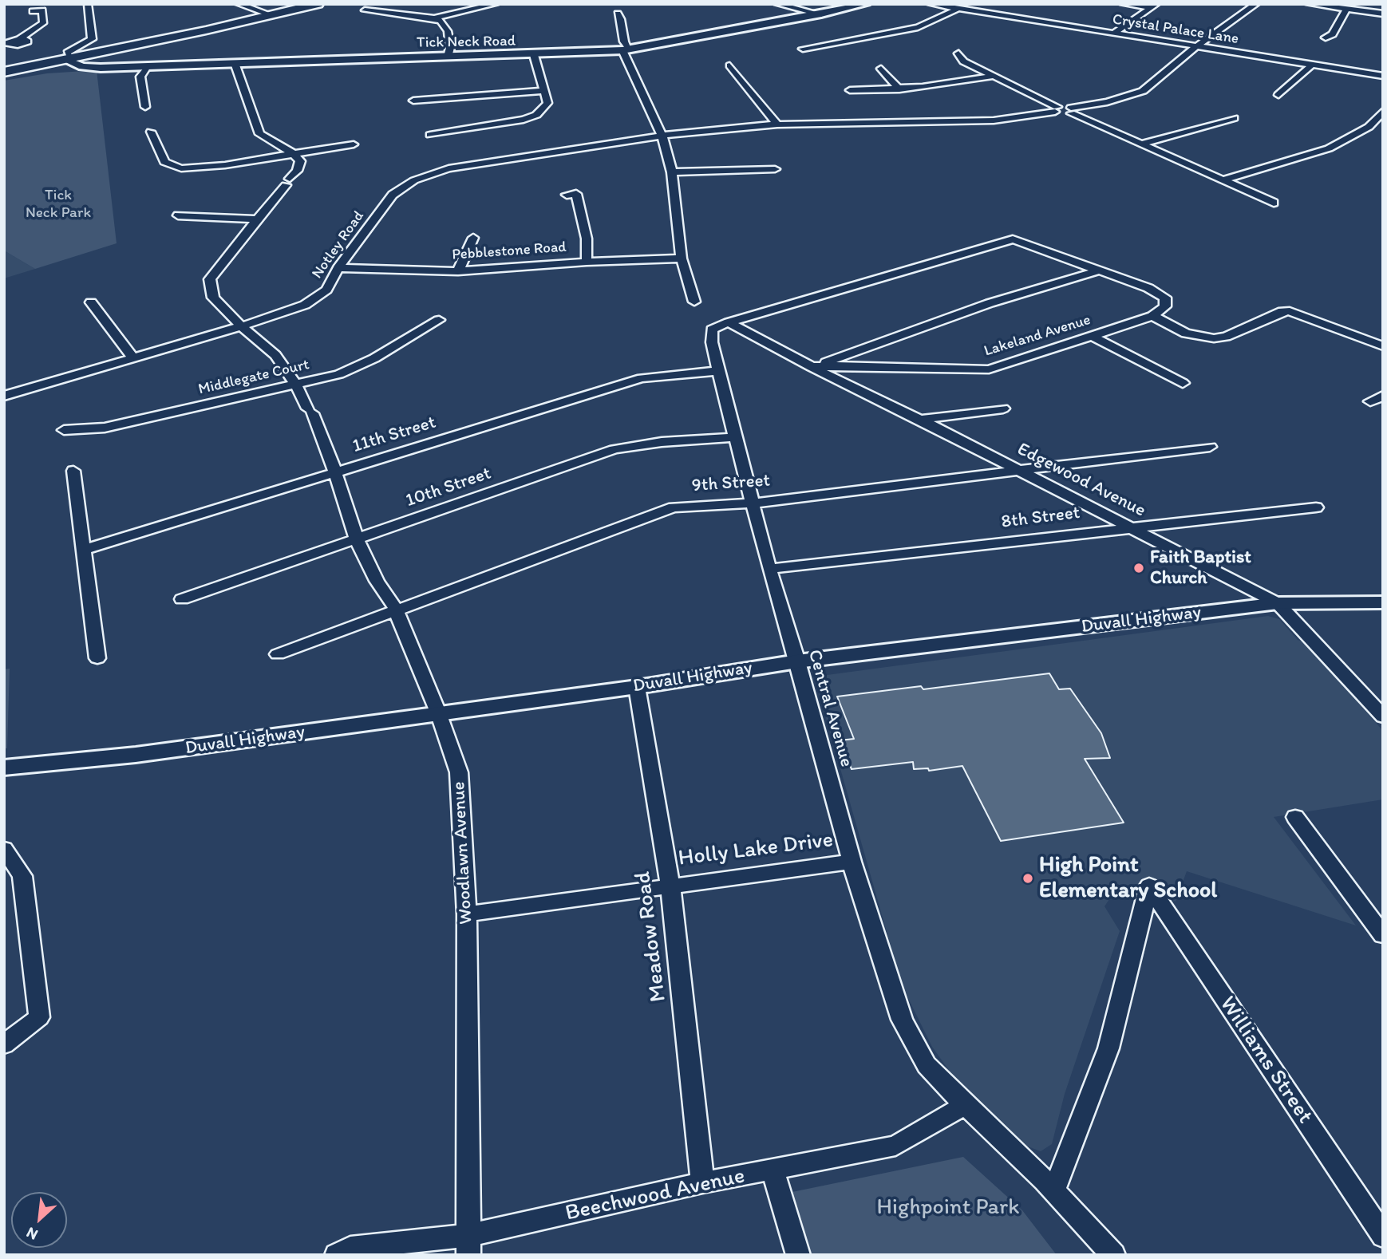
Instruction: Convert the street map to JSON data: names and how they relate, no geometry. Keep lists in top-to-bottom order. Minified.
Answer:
{"streets":{"street":["Crystal Palace Lane","Tick Neck Road","Notley Road","Pebblestone Road","Lakeland Avenue","Middlegate Court","11th Street","Edgewood Avenue","9th Street","10th Street","8th Street","Duvall Highway","Central Avenue","Holly Lake Drive","Woodlawn Avenue","Meadow Road","Williams Street","Beechwood Avenue"]},"crossings":[["Notley Road","Pebblestone Road"],["Notley Road","Woodlawn Avenue"],["Lakeland Avenue","Edgewood Avenue"],["Middlegate Court","Woodlawn Avenue"],["11th Street","Central Avenue"],["11th Street","Woodlawn Avenue"],["Edgewood Avenue","9th Street"],["Edgewood Avenue","8th Street"],["Edgewood Avenue","Duvall Highway"],["Edgewood Avenue","Central Avenue"],["9th Street","Central Avenue"],["9th Street","Woodlawn Avenue"],["10th Street","Central Avenue"],["10th Street","Woodlawn Avenue"],["8th Street","Central Avenue"],["Duvall Highway","Central Avenue"],["Duvall Highway","Woodlawn Avenue"],["Duvall Highway","Meadow Road"],["Central Avenue","Holly Lake Drive"],["Central Avenue","Williams Street"],["Central Avenue","Beechwood Avenue"],["Holly Lake Drive","Woodlawn Avenue"],["Holly Lake Drive","Meadow Road"],["Woodlawn Avenue","Beechwood Avenue"],["Meadow Road","Beechwood Avenue"]],"parks":["Tick Neck Park","Highpoint Park"],"places":["Faith Baptist Church","High Point Elementary School"],"north":"bottom left"}
